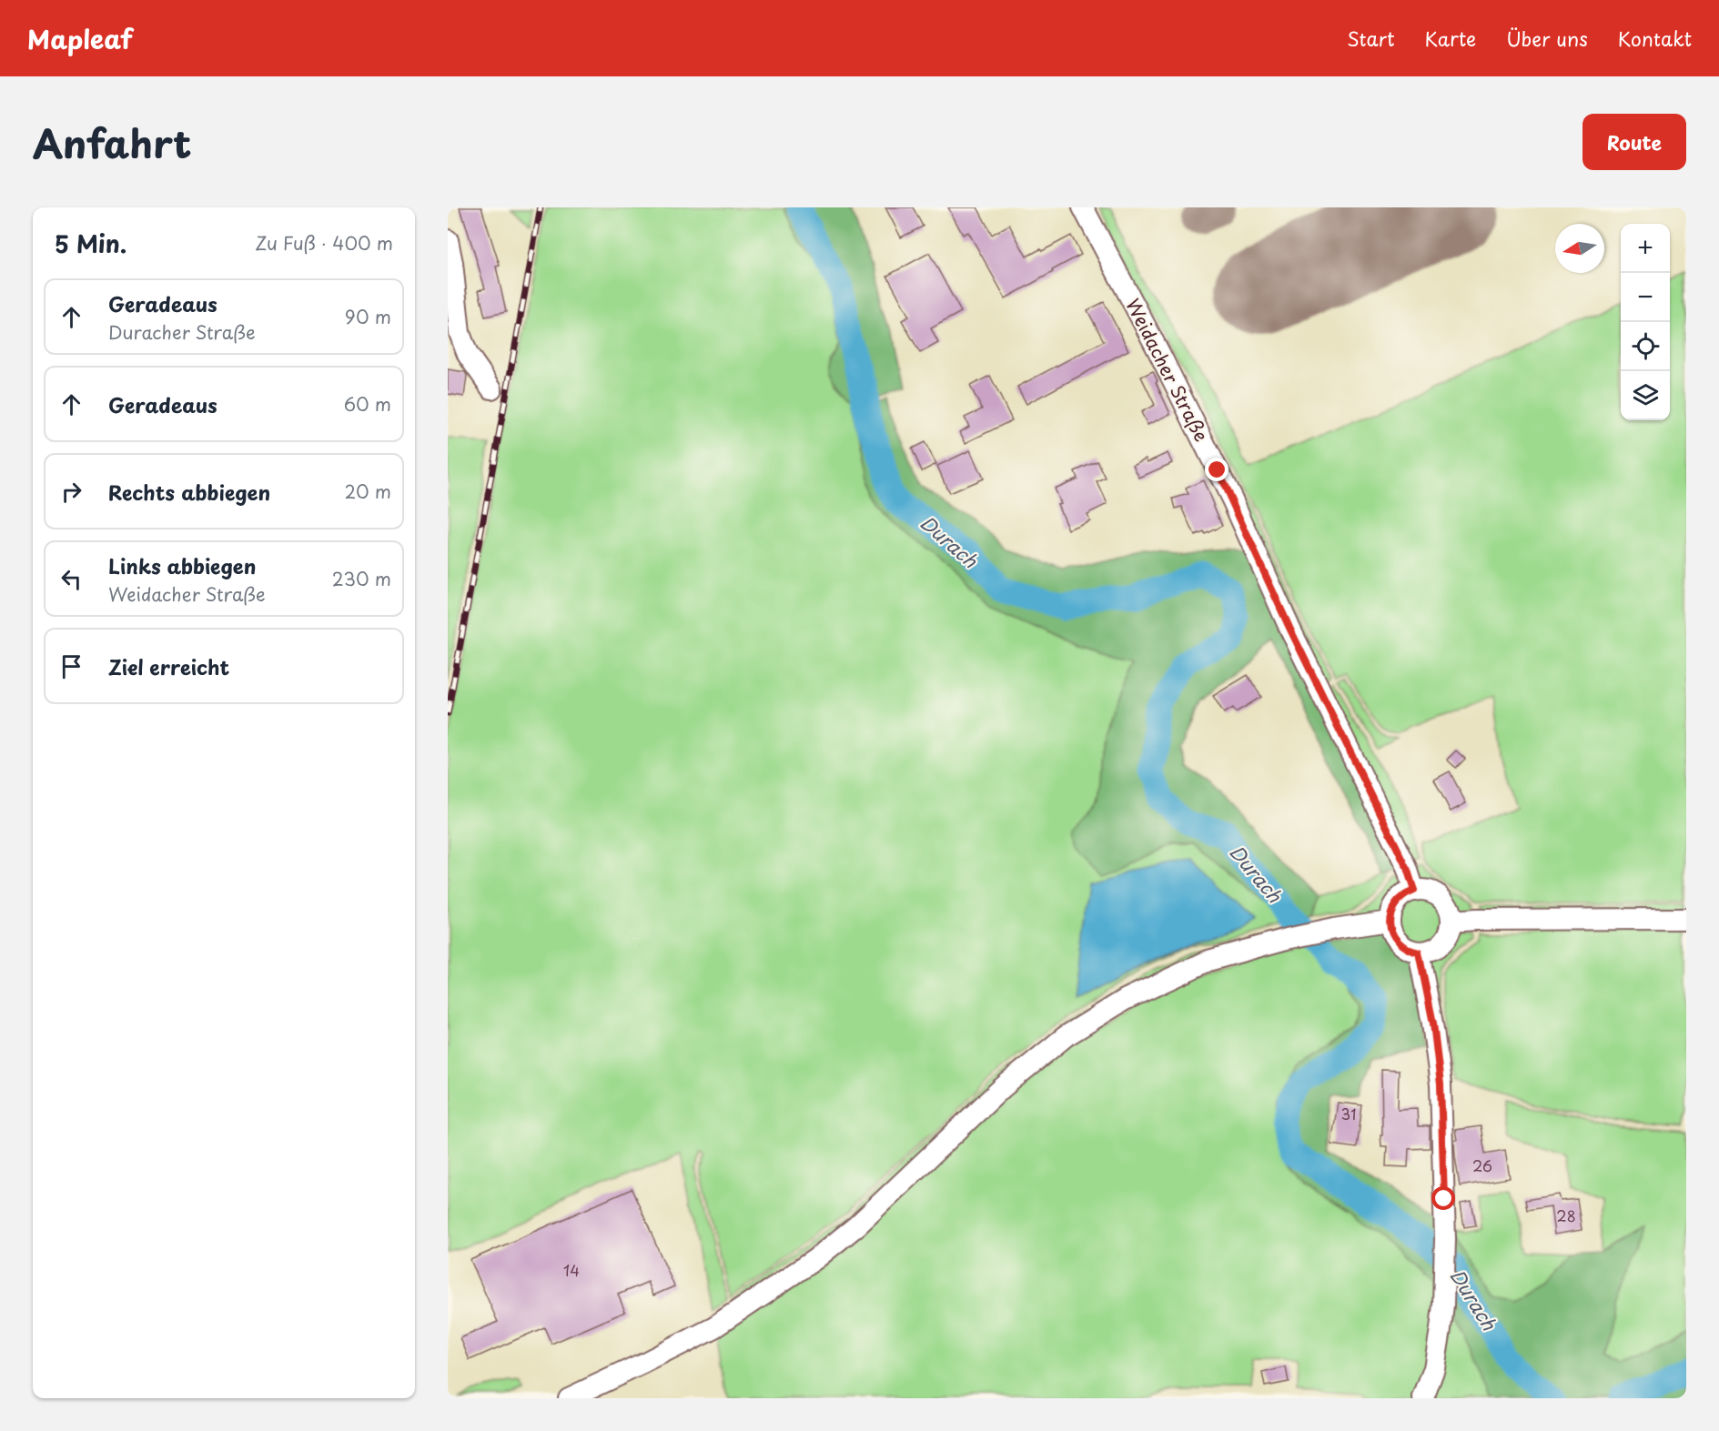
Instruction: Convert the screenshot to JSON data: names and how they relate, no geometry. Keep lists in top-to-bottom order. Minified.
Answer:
{"streets":{"street":["Weidacher Straße"]},"water":["Durach"],"house_numbers":["31","26","28","14"],"north":"left","page":{"header":"Mapleaf","nav":["Start","Karte","Über uns","Kontakt"],"title":"Anfahrt","buttons":"Route","heading":["5 Min.","Zu Fuß · 400 m"],"map_buttons":["+","−"],"list":[["Geradeaus","Duracher Straße","90 m"],["Geradeaus","60 m"],["Rechts abbiegen","20 m"],["Links abbiegen","Weidacher Straße","230 m"],"Ziel erreicht"]}}
